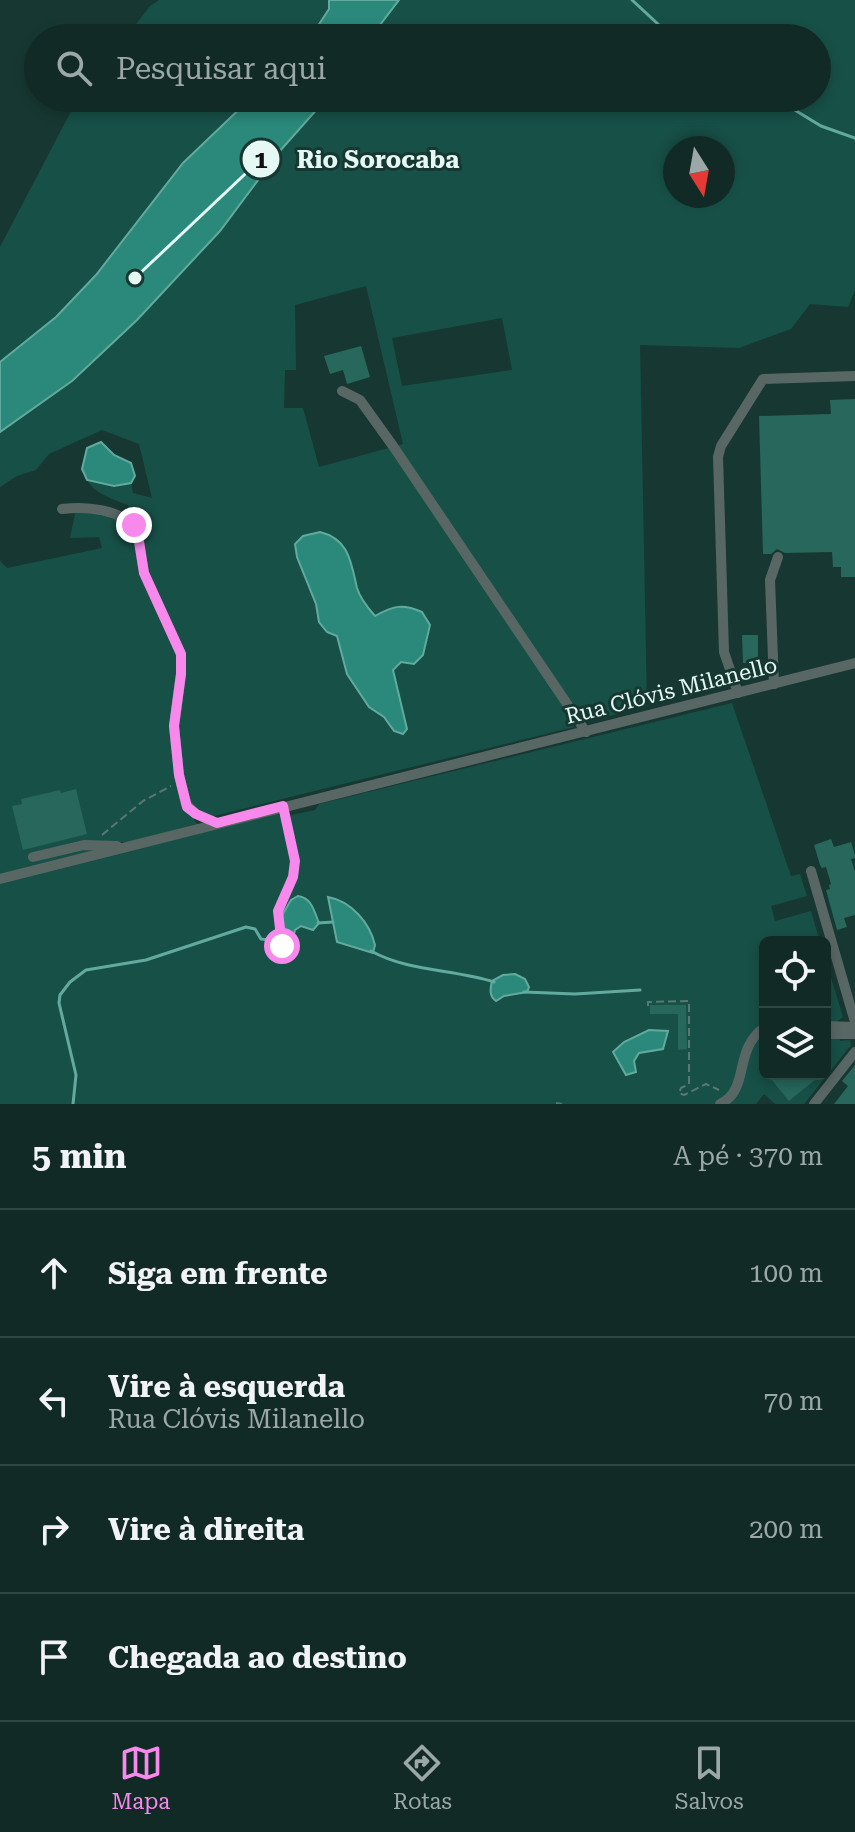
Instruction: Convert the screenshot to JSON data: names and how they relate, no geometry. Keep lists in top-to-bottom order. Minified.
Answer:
{"streets":{"street":["Rua Clóvis Milanello"]},"places":["Rio Sorocaba"],"north":"bottom","page":{"search":"Pesquisar aqui","heading":["5 min","A pé · 370 m"],"list":[["Siga em frente","100 m"],["Vire à esquerda","Rua Clóvis Milanello","70 m"],["Vire à direita","200 m"],"Chegada ao destino"],"nav":["Mapa","Rotas","Salvos"]}}
